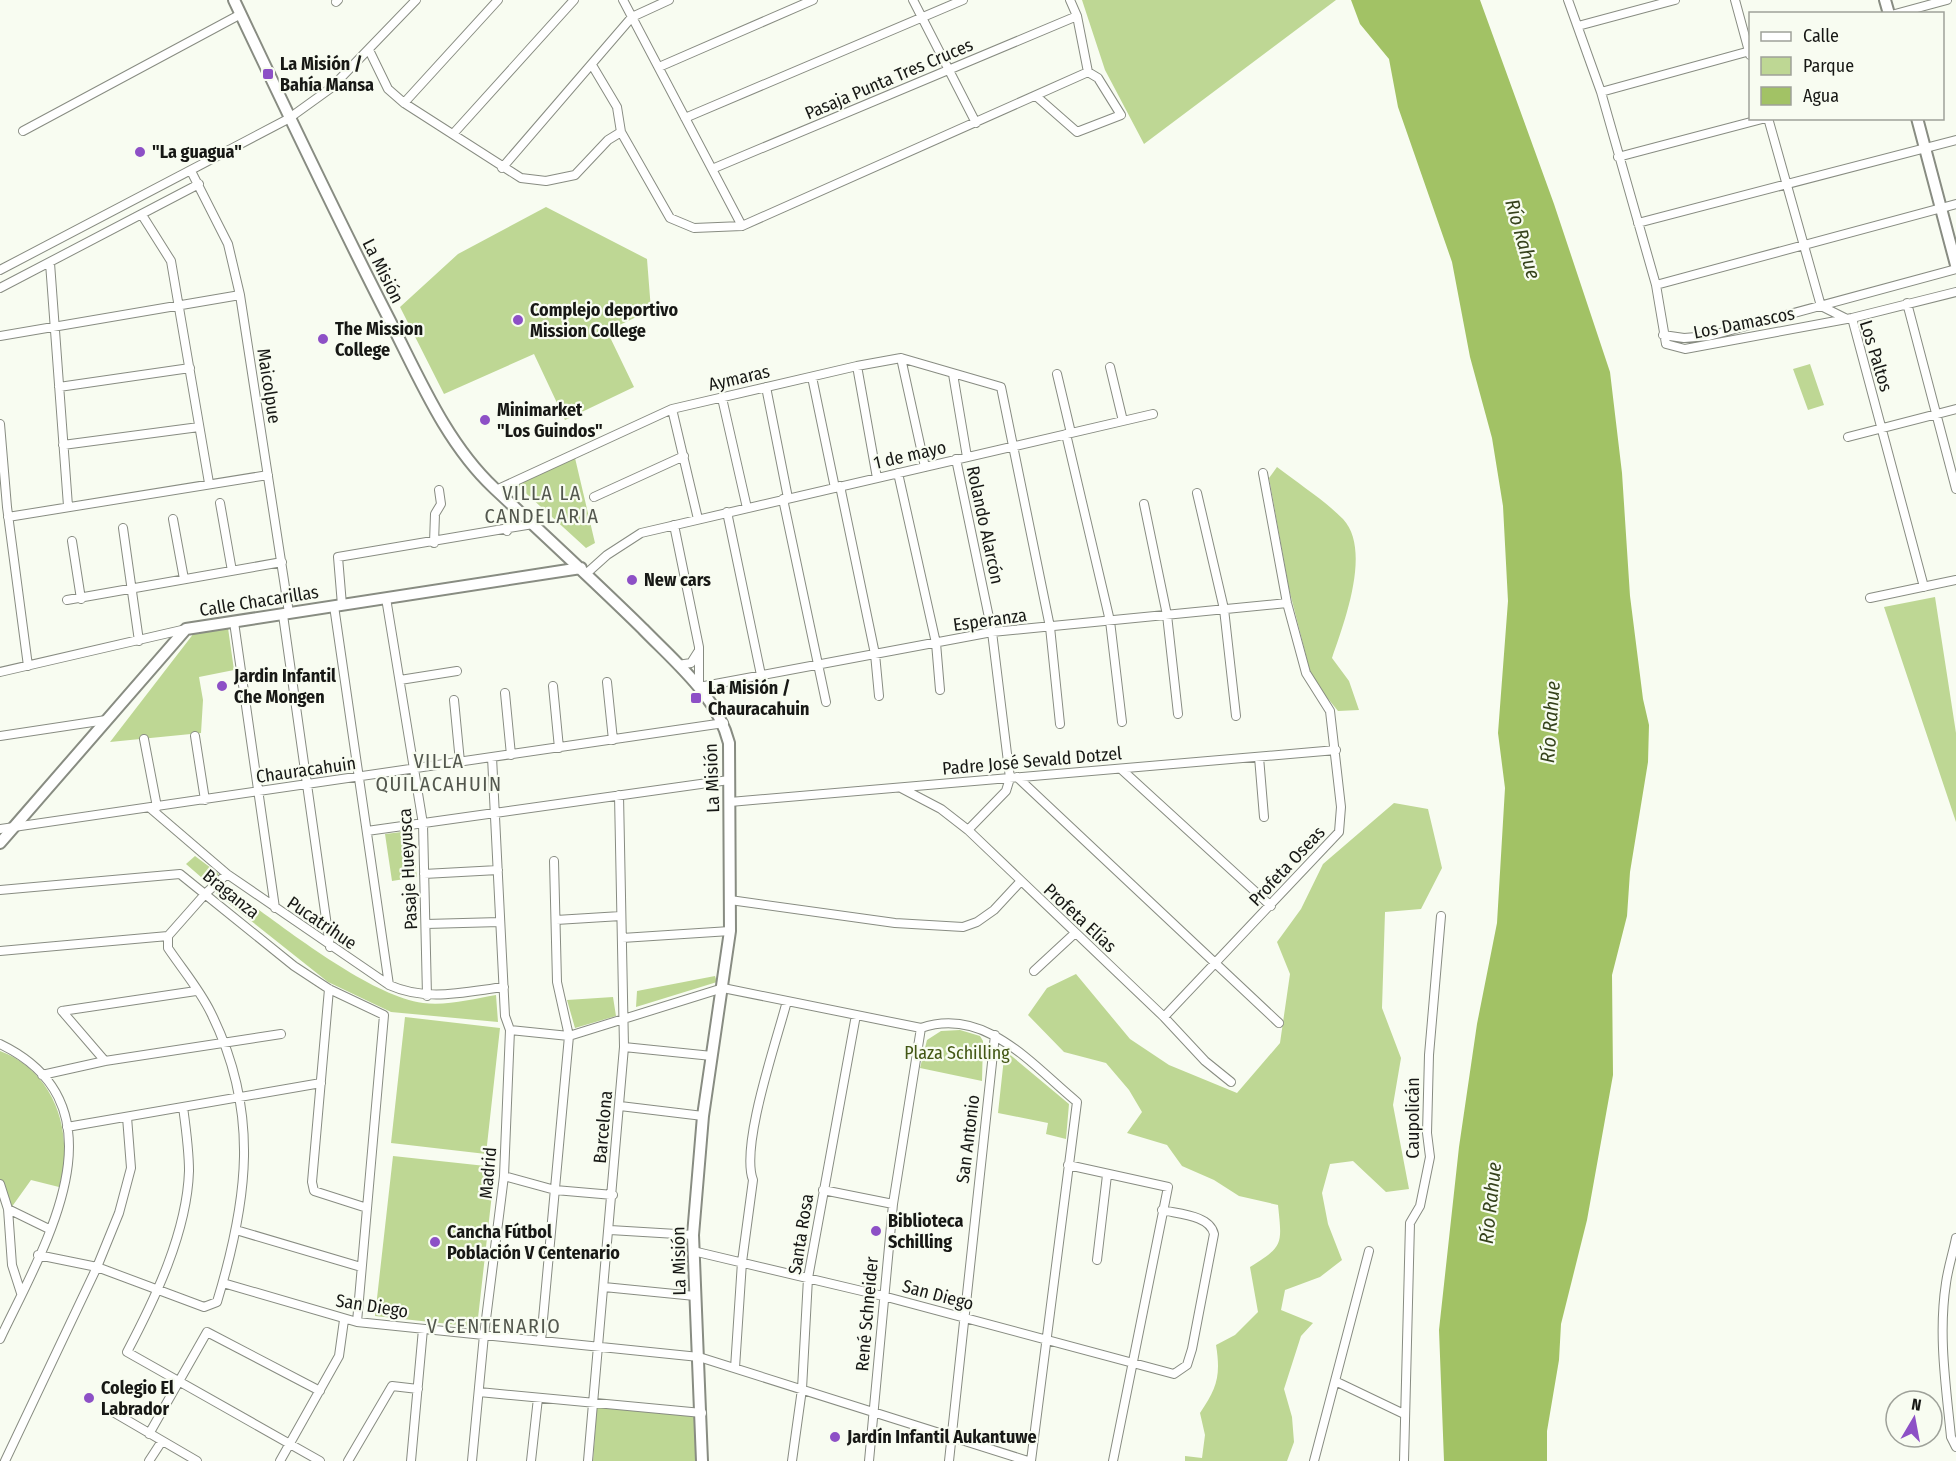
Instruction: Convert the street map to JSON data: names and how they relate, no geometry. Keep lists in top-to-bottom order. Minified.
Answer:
{"streets":{"street":["Pasaja Punta Tres Cruces","La Misión","Los Damascos","Los Paltos","Aymaras","Maicolpue","1 de mayo","Rolando Alarcón","Calle Chacarillas","Esperanza","Padre José Sevald Dotzel","Chauracahuin","Profeta Oseas","Pasaje Hueyusca","Braganza","Profeta Elías","Pucatrihue","Caupolicán","Barcelona","San Antonio","Madrid","Santa Rosa","San Diego","René Schneider"]},"crossings":[["La Misión","Aymaras"],["La Misión","1 de mayo"],["La Misión","Calle Chacarillas"],["La Misión","Esperanza"],["La Misión","Padre José Sevald Dotzel"],["La Misión","Chauracahuin"],["La Misión","San Diego"],["Los Damascos","Los Paltos"],["Aymaras","1 de mayo"],["Maicolpue","Calle Chacarillas"],["Maicolpue","Chauracahuin"],["Maicolpue","Pucatrihue"],["1 de mayo","Rolando Alarcón"],["1 de mayo","Calle Chacarillas"],["Rolando Alarcón","Esperanza"],["Rolando Alarcón","Padre José Sevald Dotzel"],["Calle Chacarillas","Chauracahuin"],["Calle Chacarillas","Pasaje Hueyusca"],["Esperanza","Profeta Oseas"],["Padre José Sevald Dotzel","Profeta Oseas"],["Padre José Sevald Dotzel","Profeta Elías"],["Chauracahuin","Pasaje Hueyusca"],["Chauracahuin","Pucatrihue"],["Profeta Oseas","Profeta Elías"],["Pasaje Hueyusca","Pucatrihue"],["Barcelona","San Diego"],["San Antonio","San Diego"],["Madrid","San Diego"],["Santa Rosa","San Diego"],["San Diego","René Schneider"]],"districts":["VILLA LA CANDELARIA","VILLA QUILACAHUIN","V CENTENARIO"],"water":["Río Rahue"],"parks":["Plaza Schilling"],"places":{"transit":["La Misión / Bahía Mansa","La Misión / Chauracahuin"],"other":["\"La guagua\"","Complejo deportivo Mission College","The Mission College","Minimarket \"Los Guindos\"","New cars","Jardin Infantil Che Mongen","Biblioteca Schilling","Cancha Fútbol Población V Centenario","Colegio El Labrador","Jardín Infantil Aukantuwe"]},"legend":["Calle","Parque","Agua"],"north":"top"}
